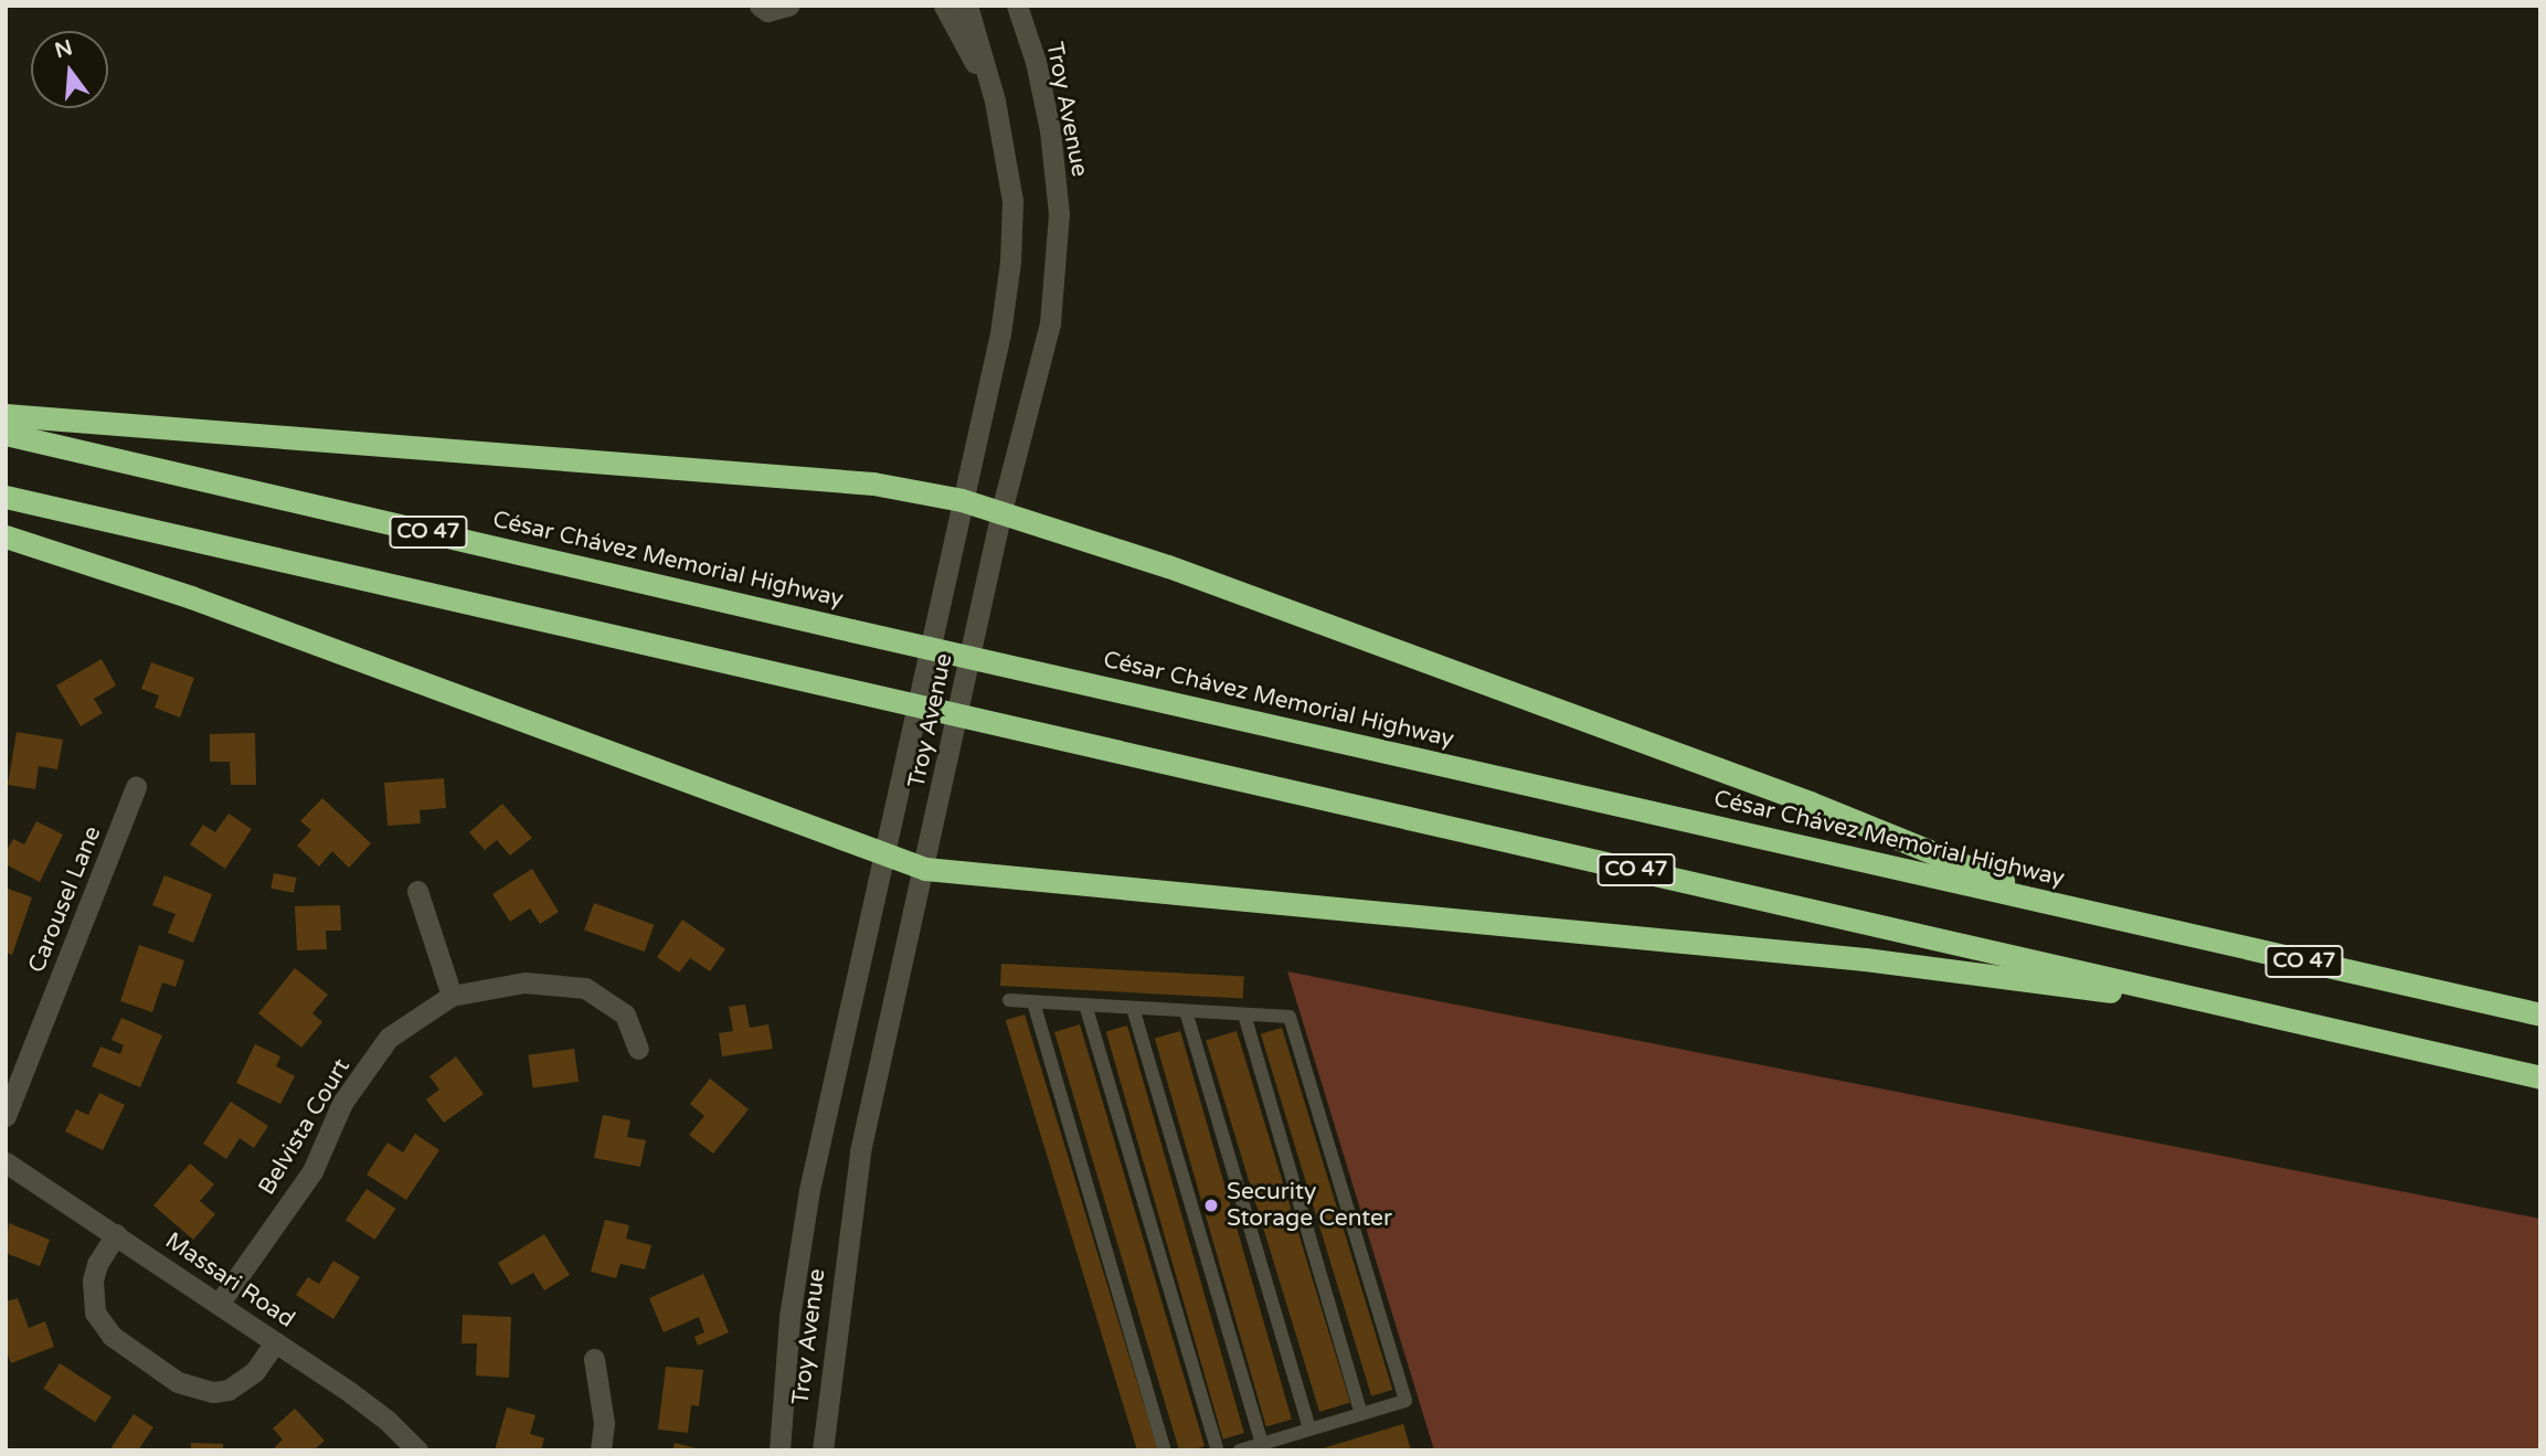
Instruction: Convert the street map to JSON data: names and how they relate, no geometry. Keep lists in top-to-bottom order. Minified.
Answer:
{"streets":{"highway":["CO 47","César Chávez Memorial Highway"],"main road":["Troy Avenue","Carousel Lane","Belvista Court","Massari Road"]},"crossings":[["Belvista Court","Massari Road"]],"places":["Security Storage Center"],"north":"top"}
